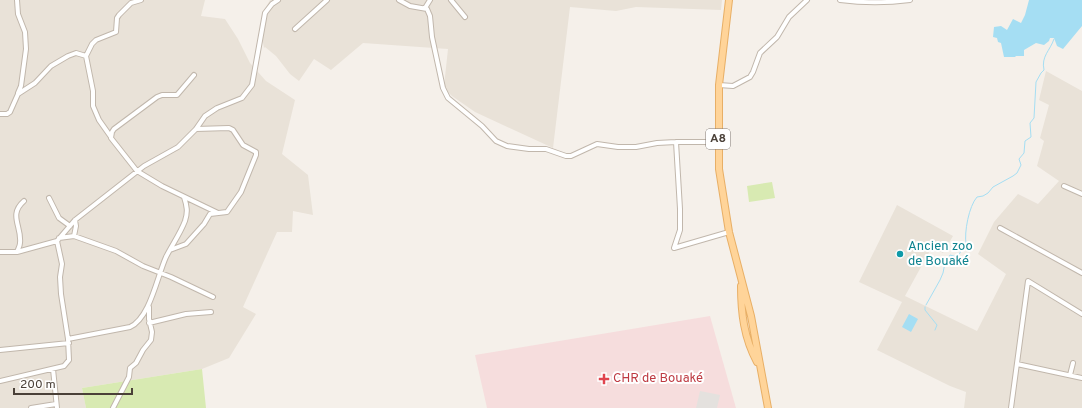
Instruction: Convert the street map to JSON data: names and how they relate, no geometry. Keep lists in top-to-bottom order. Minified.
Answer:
{"streets":{"main road":["A8"]},"places":{"other":["Ancien zoo de Bouaké"],"health":["CHR de Bouaké"]},"scale_bar":"200 m"}
